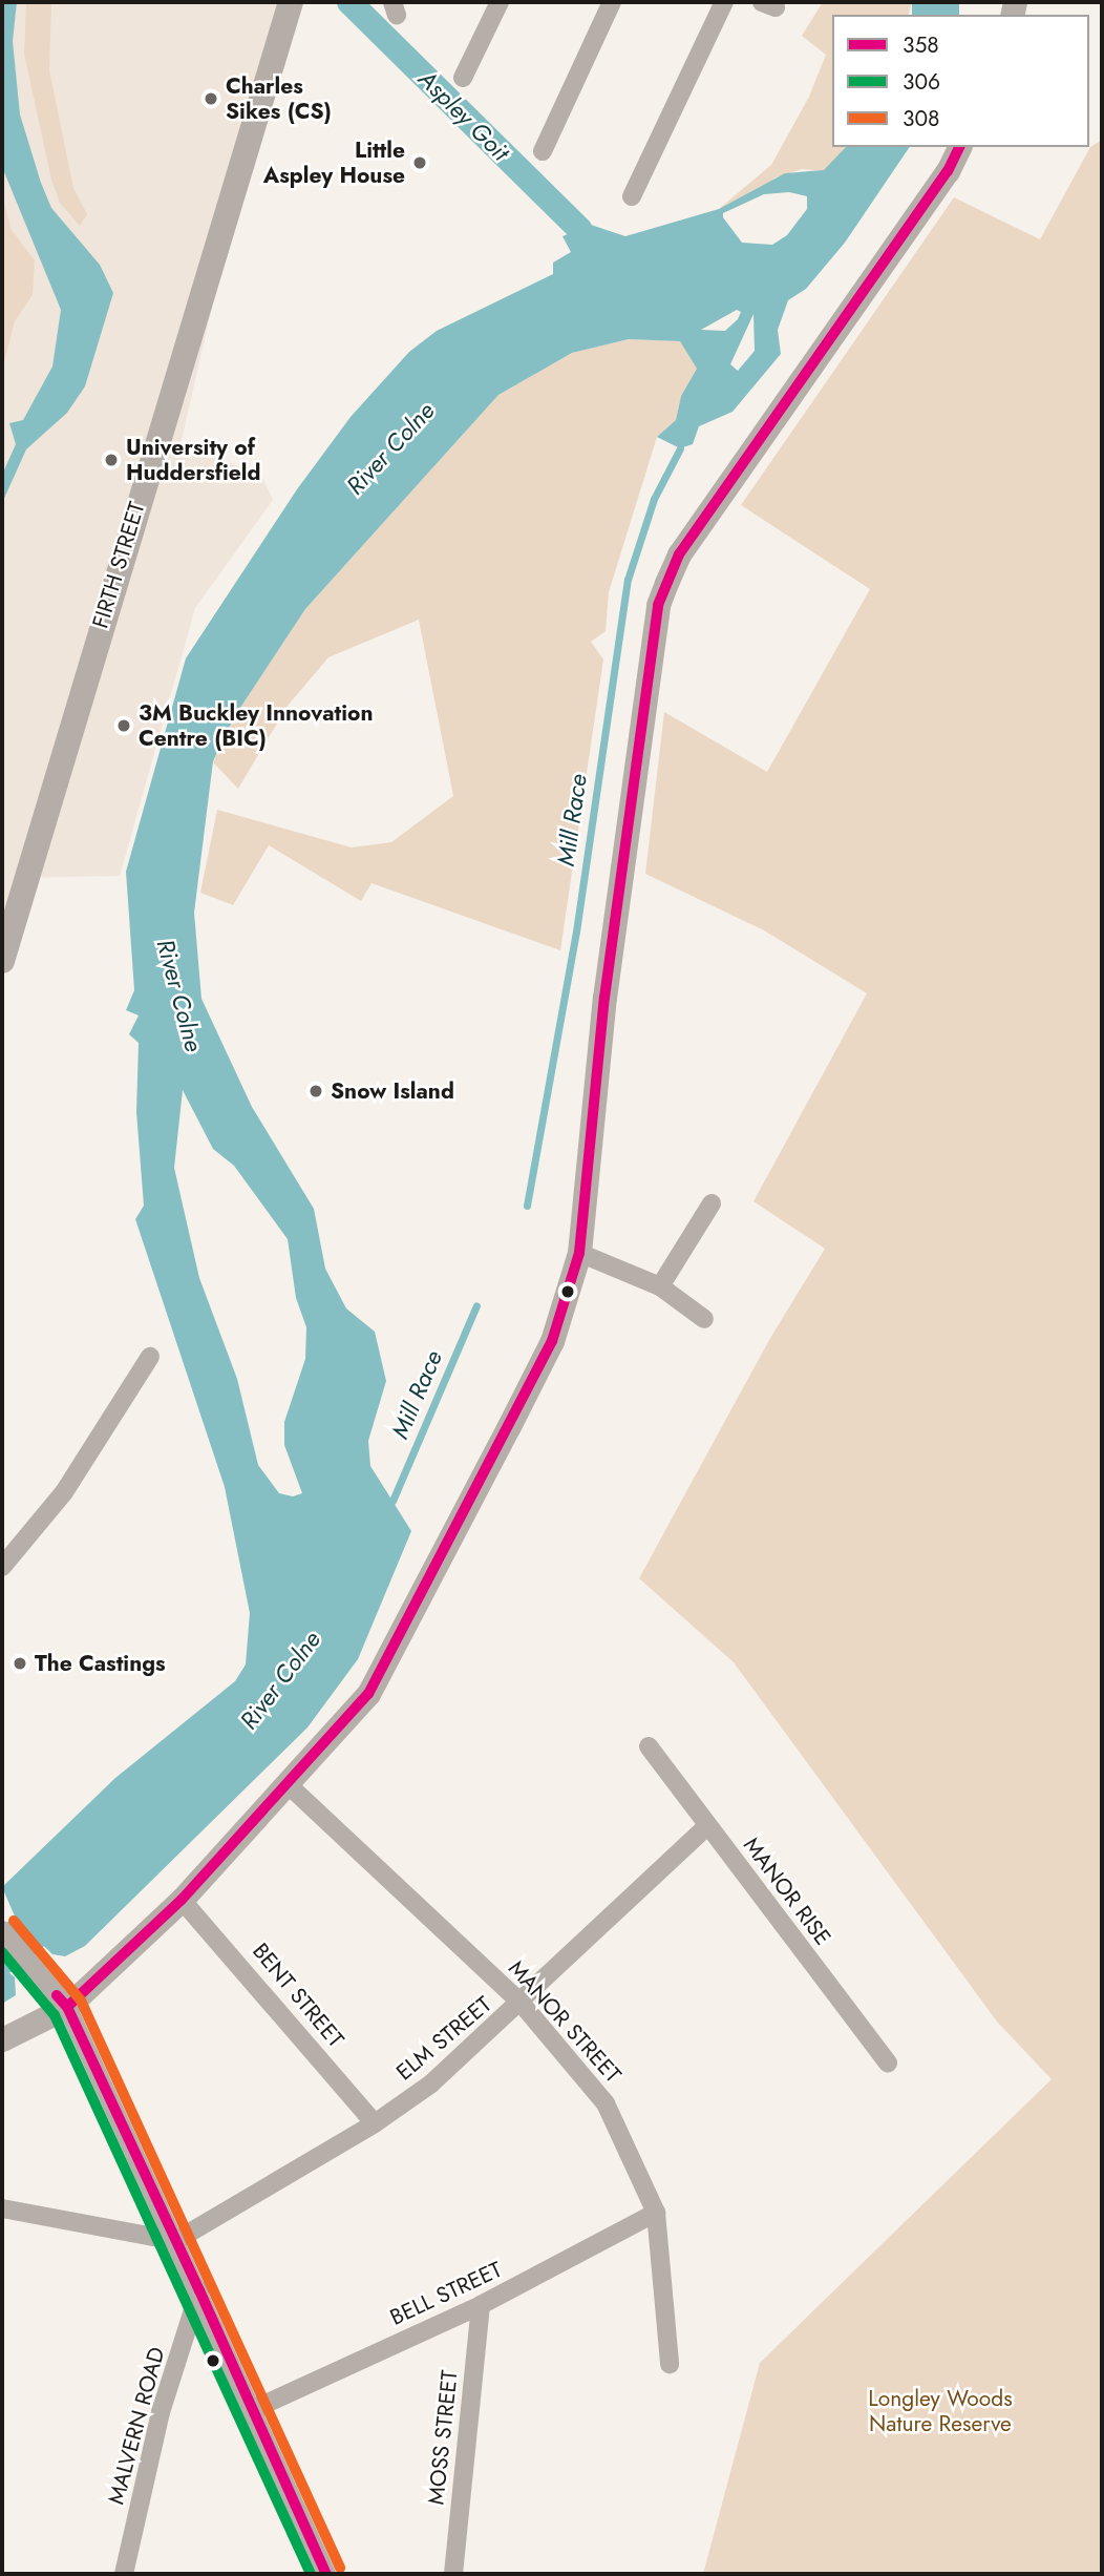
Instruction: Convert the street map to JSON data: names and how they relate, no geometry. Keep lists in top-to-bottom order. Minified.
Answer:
{"streets":{"main road":["FIRTH STREET"],"street":["MANOR RISE","BENT STREET","MANOR STREET","ELM STREET","BELL STREET","MALVERN ROAD","MOSS STREET"]},"crossings":[["MANOR RISE","ELM STREET"],["BENT STREET","ELM STREET"],["MANOR STREET","ELM STREET"],["MANOR STREET","BELL STREET"],["BELL STREET","MOSS STREET"]],"water":["Aspley Goit","River Colne","Mill Race"],"parks":["Longley Woods Nature Reserve"],"places":["Charles Sikes (CS)","Little Aspley House","University of Huddersfield","3M Buckley Innovation Centre (BIC)","Snow Island","The Castings"],"lines":["transit line 358","transit line 308","transit line 306"],"legend":["358","306","308"]}
